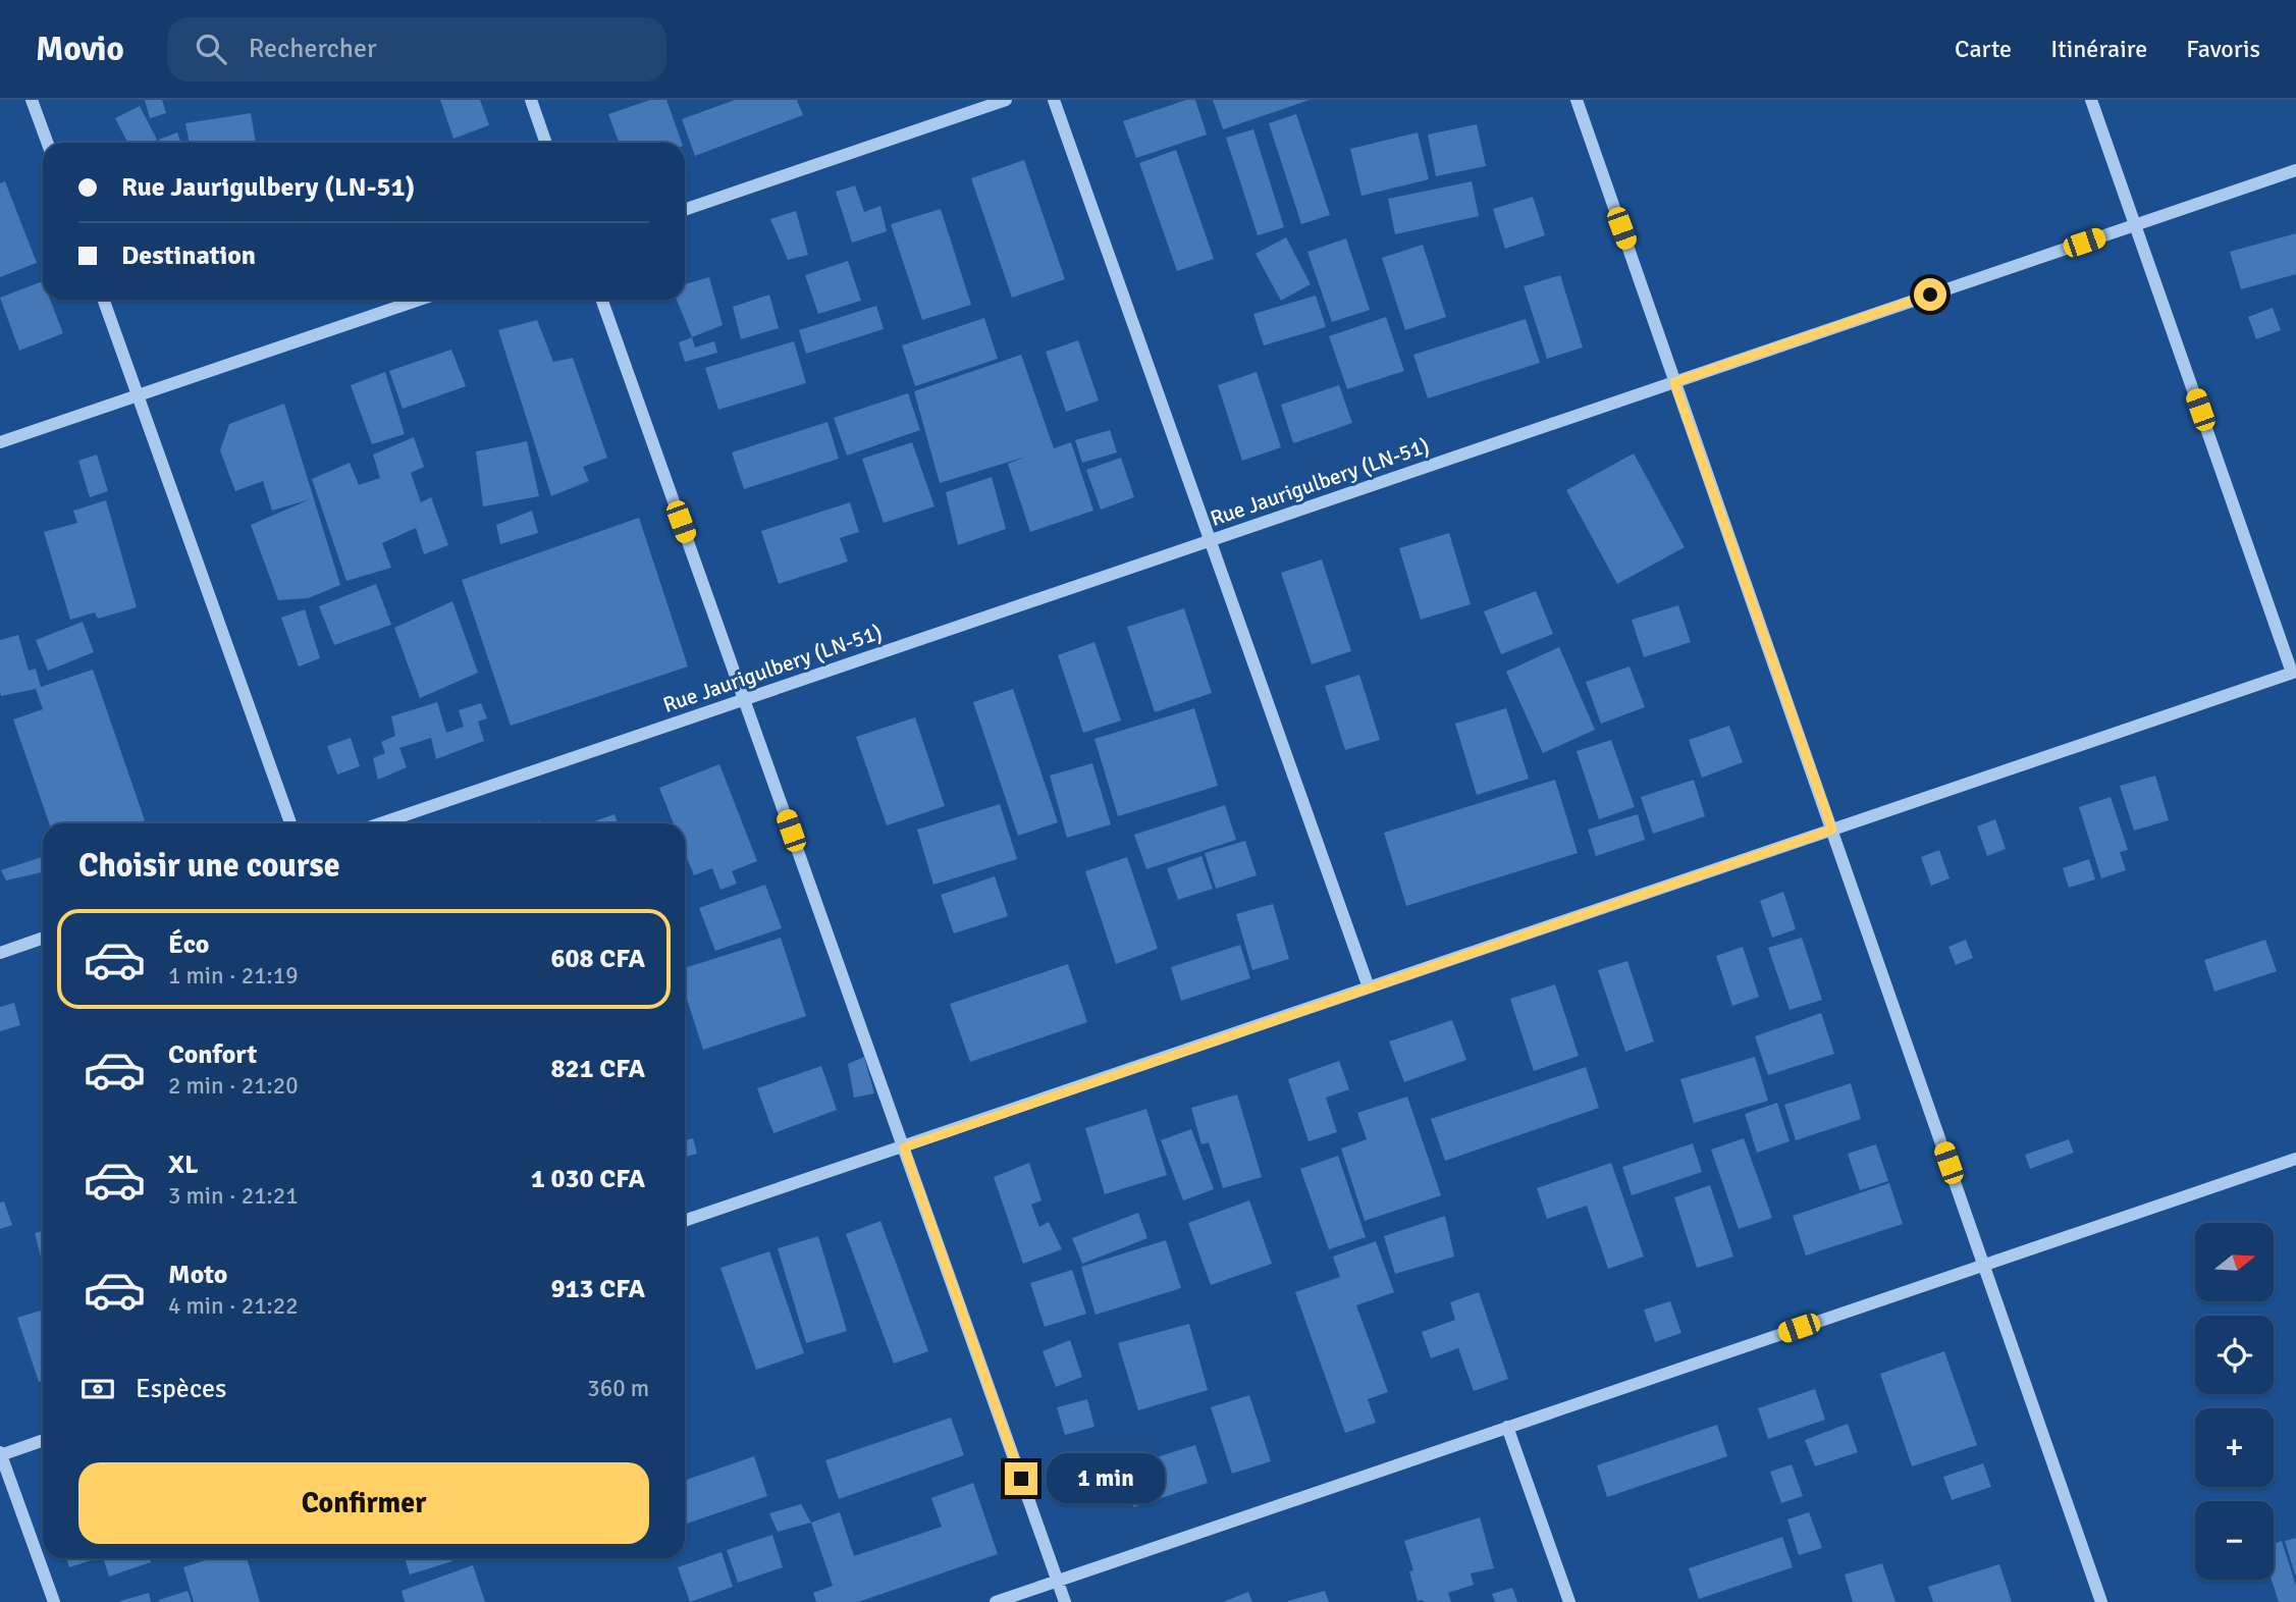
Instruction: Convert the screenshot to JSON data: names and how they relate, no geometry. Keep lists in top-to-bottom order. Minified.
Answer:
{"streets":{"street":["Rue Jaurigulbery (LN-51)"]},"north":"right","page":{"header":"Movio","search":"Rechercher","nav":["Carte","Itinéraire","Favoris"],"banner":["Rue Jaurigulbery (LN-51)","Destination"],"heading":"Choisir une course","list":[{"name":"Éco","note":"1 min · 21:19","value":"608 CFA"},{"name":"Confort","note":"2 min · 21:20","value":"821 CFA"},{"name":"XL","note":"3 min · 21:21","value":"1 030 CFA"},{"name":"Moto","note":"4 min · 21:22","value":"913 CFA"}],"map_buttons":["+","−"],"pay":["Espèces","360 m"],"buttons":"Confirmer","bubble":"1 min"}}
